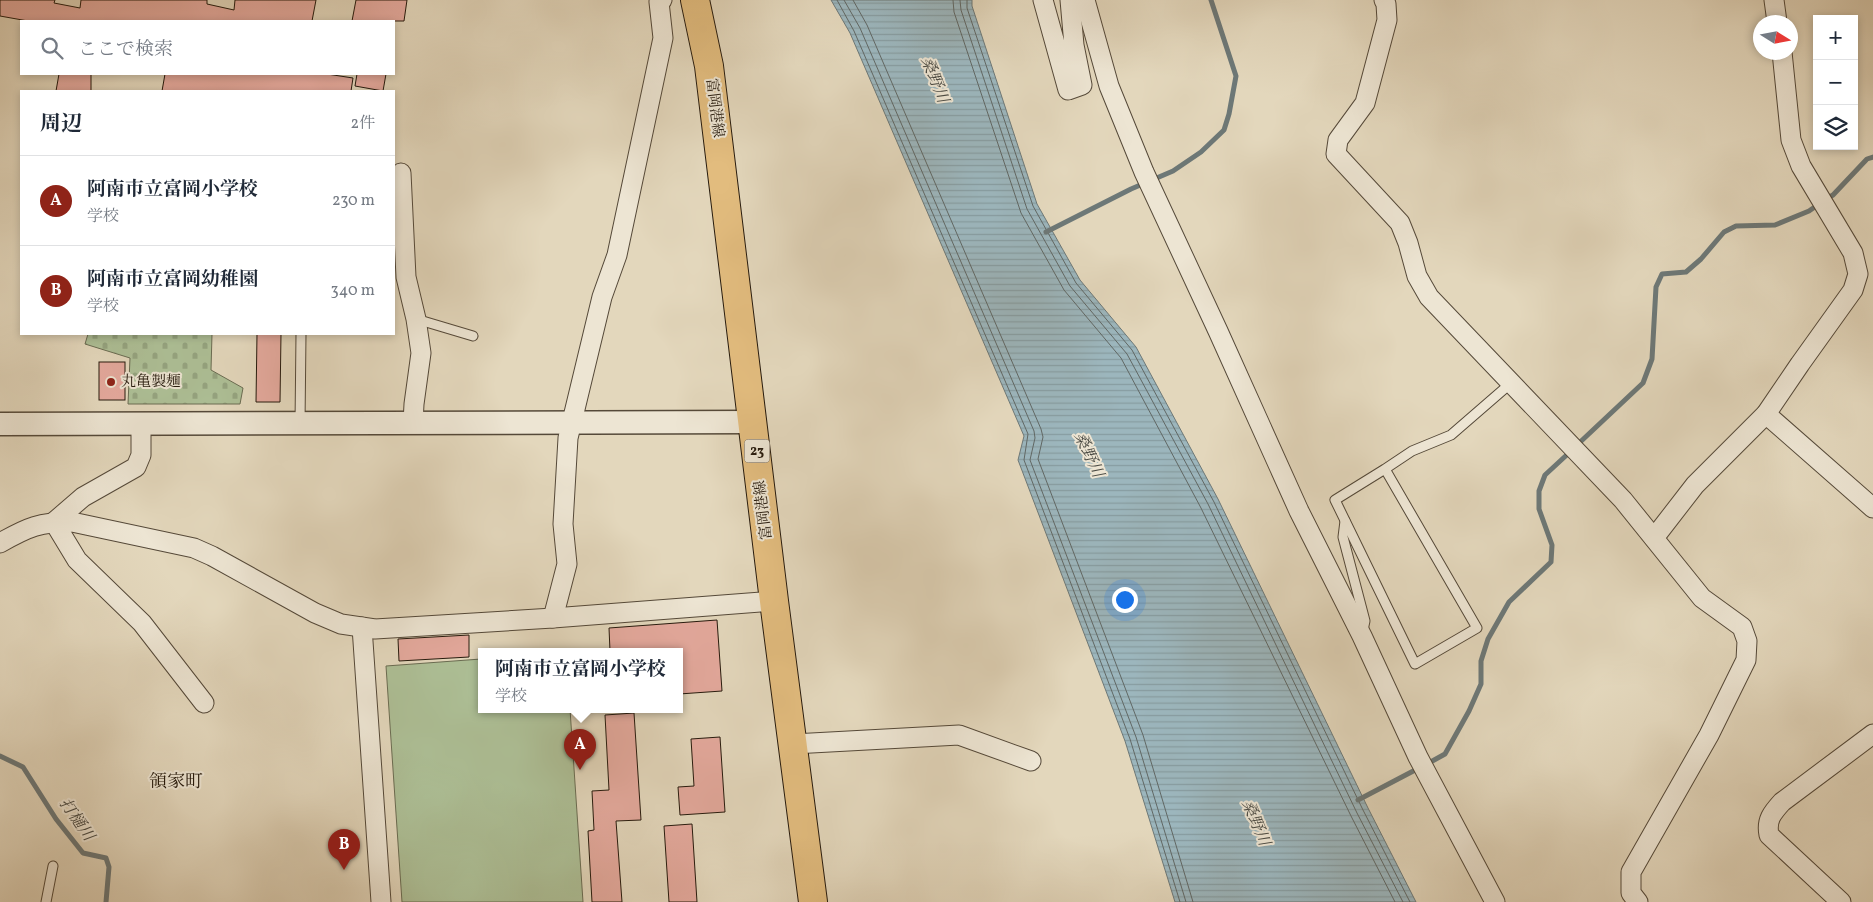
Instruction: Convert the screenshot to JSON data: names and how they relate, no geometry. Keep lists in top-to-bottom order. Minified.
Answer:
{"streets":{"main road":["富岡港線","23"]},"districts":["領家町"],"water":["桑野川","打樋川"],"places":["丸亀製麺"],"north":"right","page":{"map_buttons":["+","−"],"search":"ここで検索","heading":["周辺","2件"],"list":[{"mark":"A","name":"阿南市立富岡小学校","note":"学校","value":"230 m"},{"mark":"B","name":"阿南市立富岡幼稚園","note":"学校","value":"340 m"}],"popup":["阿南市立富岡小学校","学校"],"pins":["A","B"]}}
